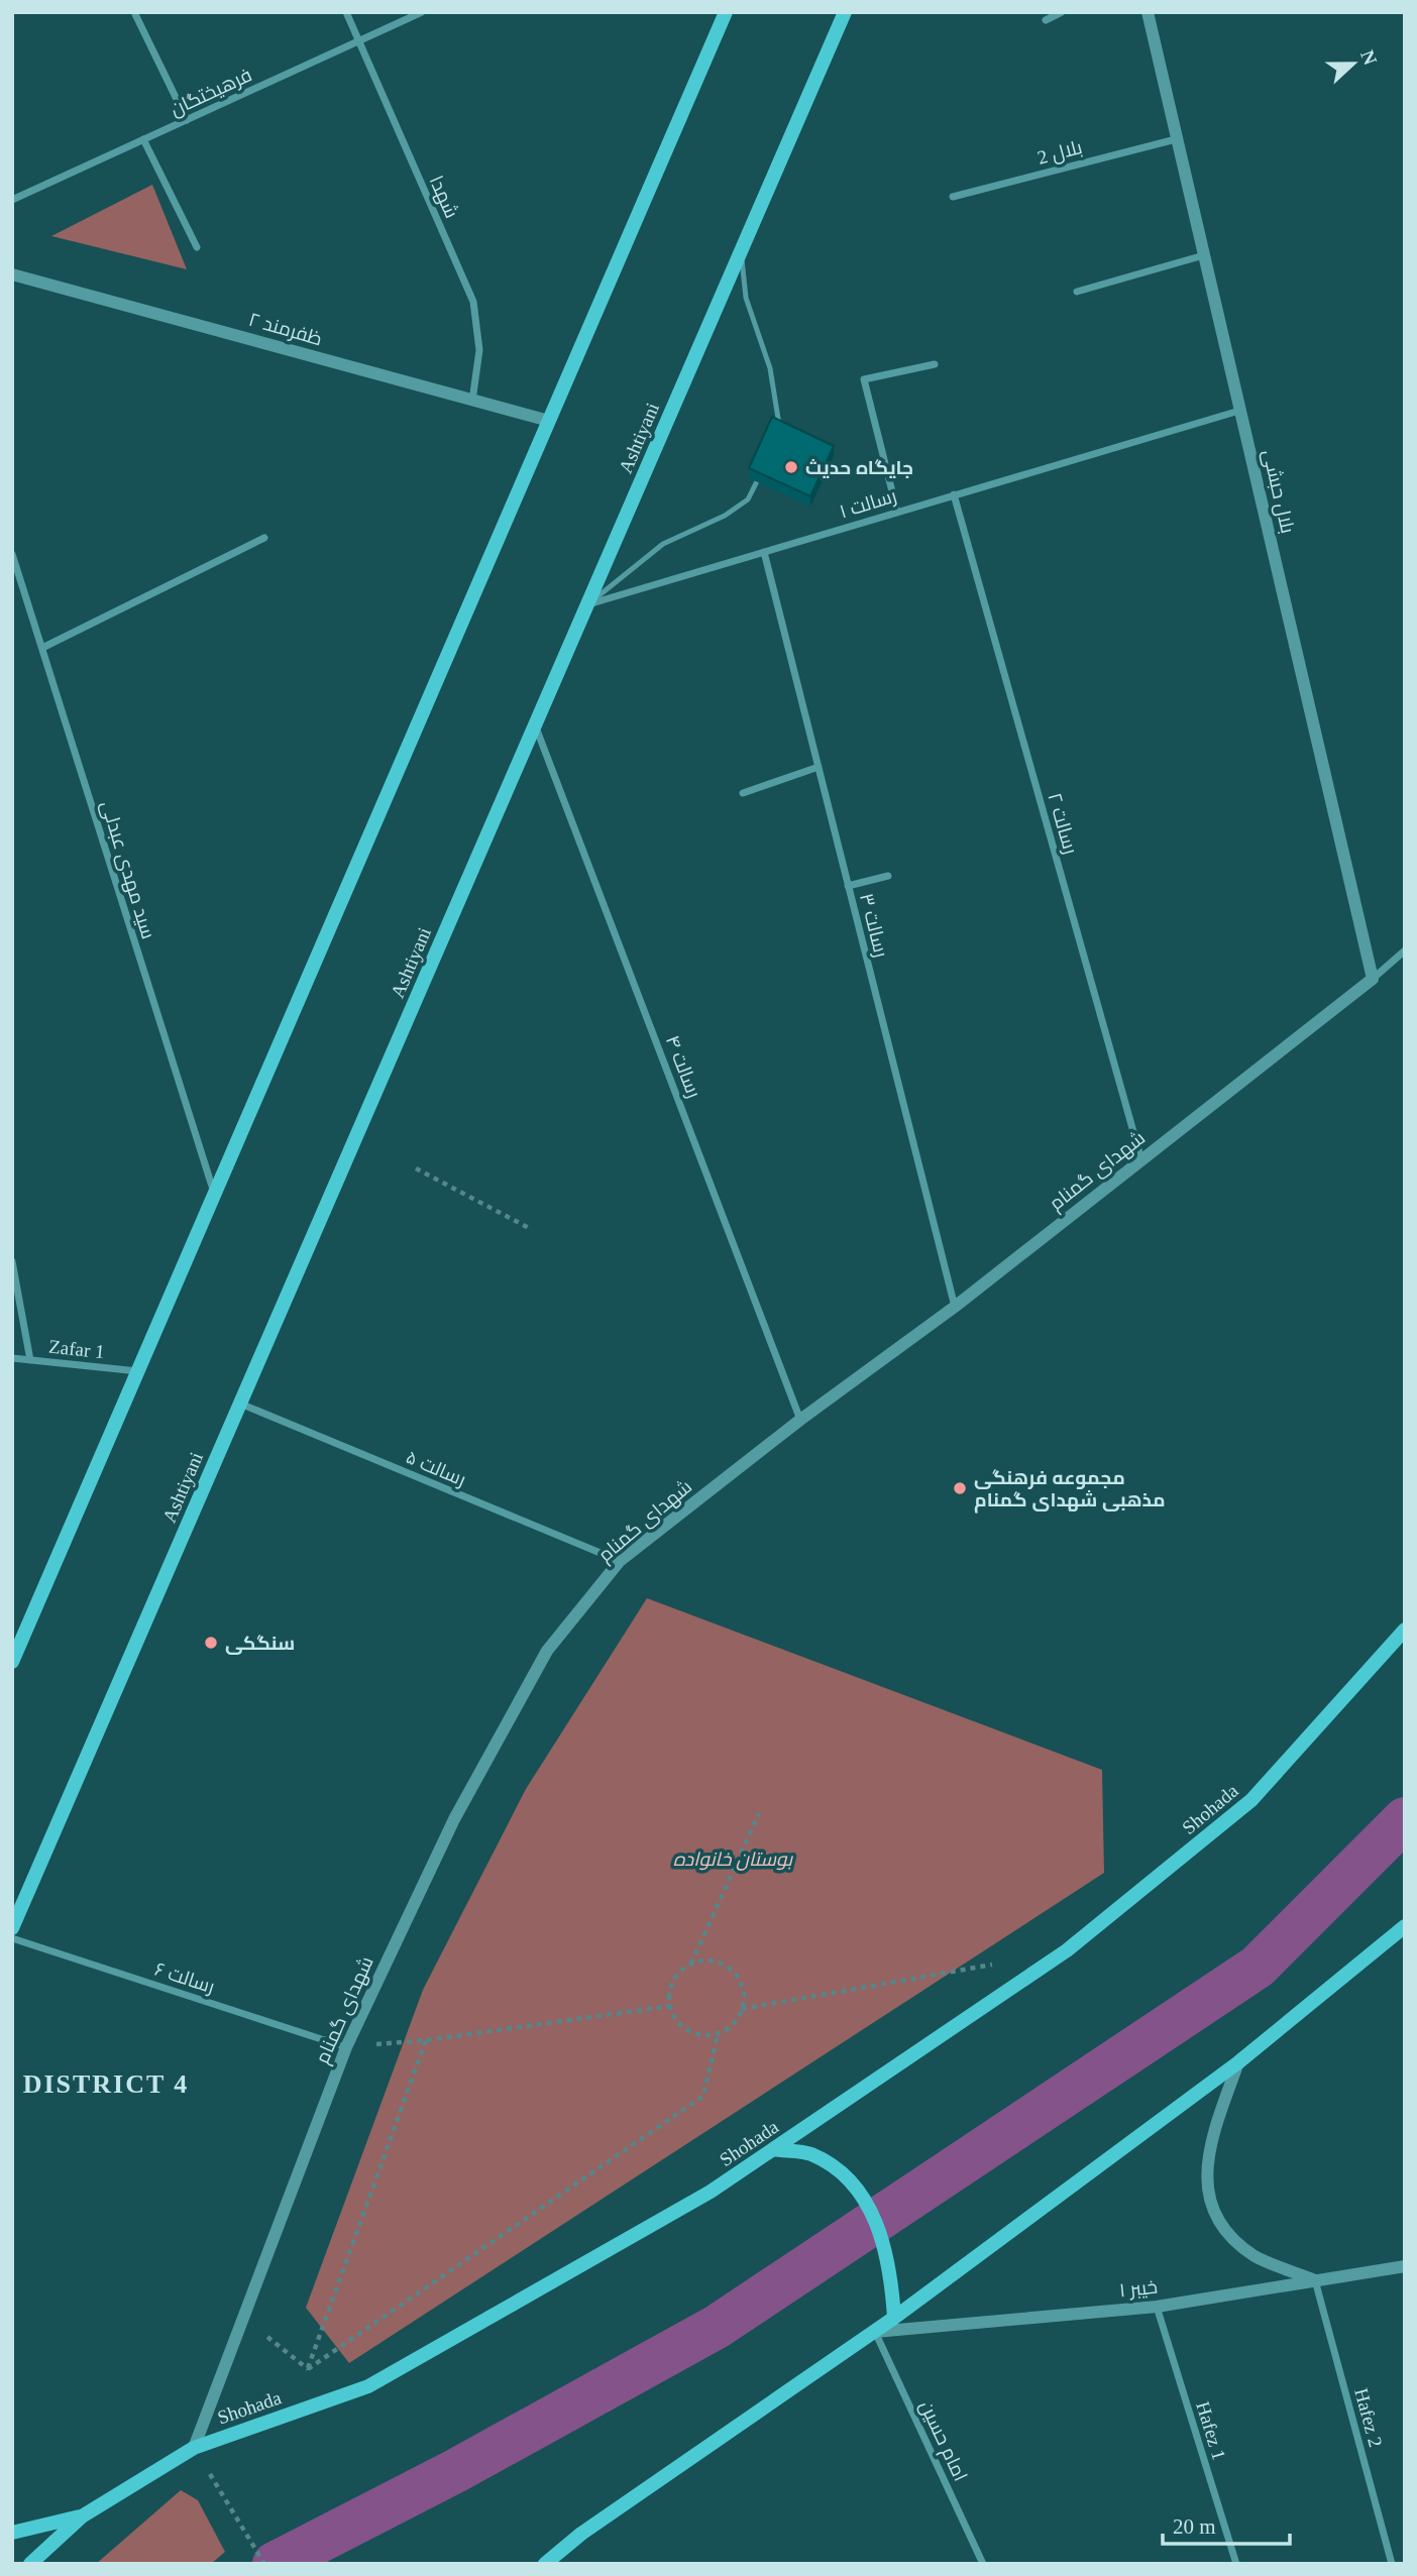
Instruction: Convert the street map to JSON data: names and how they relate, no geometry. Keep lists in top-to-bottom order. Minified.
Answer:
{"streets":{"main road":["Ashtiyani","Shohada"],"street":["فرهیختگان","بلال 2","شهدا","ظفرمند ۲","بلال حبشی","رسالت ۱","رسالت ۲","سید مهدی عبدلی","رسالت ۳","رسالت ۴","شهدای گمنام","Zafar 1","رسالت ۵","رسالت ۶","خیبر ۱","Hafez 2","Hafez 1","امام حسین"]},"crossings":[["فرهیختگان","شهدا"],["بلال 2","بلال حبشی"],["شهدا","ظفرمند ۲"],["Ashtiyani","رسالت ۱"],["Ashtiyani","رسالت ۴"],["Ashtiyani","رسالت ۵"],["بلال حبشی","رسالت ۱"],["بلال حبشی","شهدای گمنام"],["رسالت ۱","رسالت ۲"],["رسالت ۱","رسالت ۳"],["رسالت ۲","شهدای گمنام"],["رسالت ۳","شهدای گمنام"],["رسالت ۴","شهدای گمنام"],["شهدای گمنام","رسالت ۵"],["شهدای گمنام","Shohada"],["شهدای گمنام","رسالت ۶"],["خیبر ۱","Hafez 2"],["خیبر ۱","Hafez 1"],["خیبر ۱","امام حسین"]],"districts":["DISTRICT 4"],"parks":["بوستان خانواده"],"places":["جایگاه حدیث","مجموعه فرهنگی مذهبی شهدای گمنام","سنگکی"],"scale_bar":"20 m","north":"right"}
